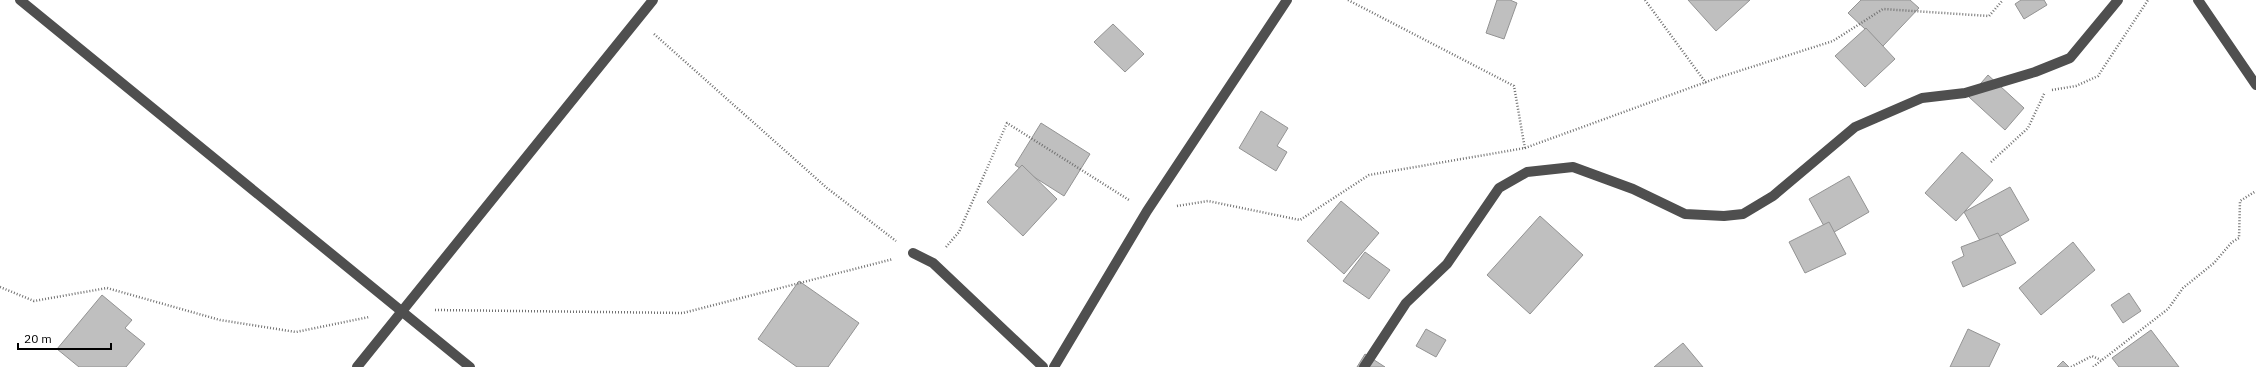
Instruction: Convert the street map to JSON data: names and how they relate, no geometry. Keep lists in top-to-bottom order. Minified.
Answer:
{"scale_bar":"20 m"}
